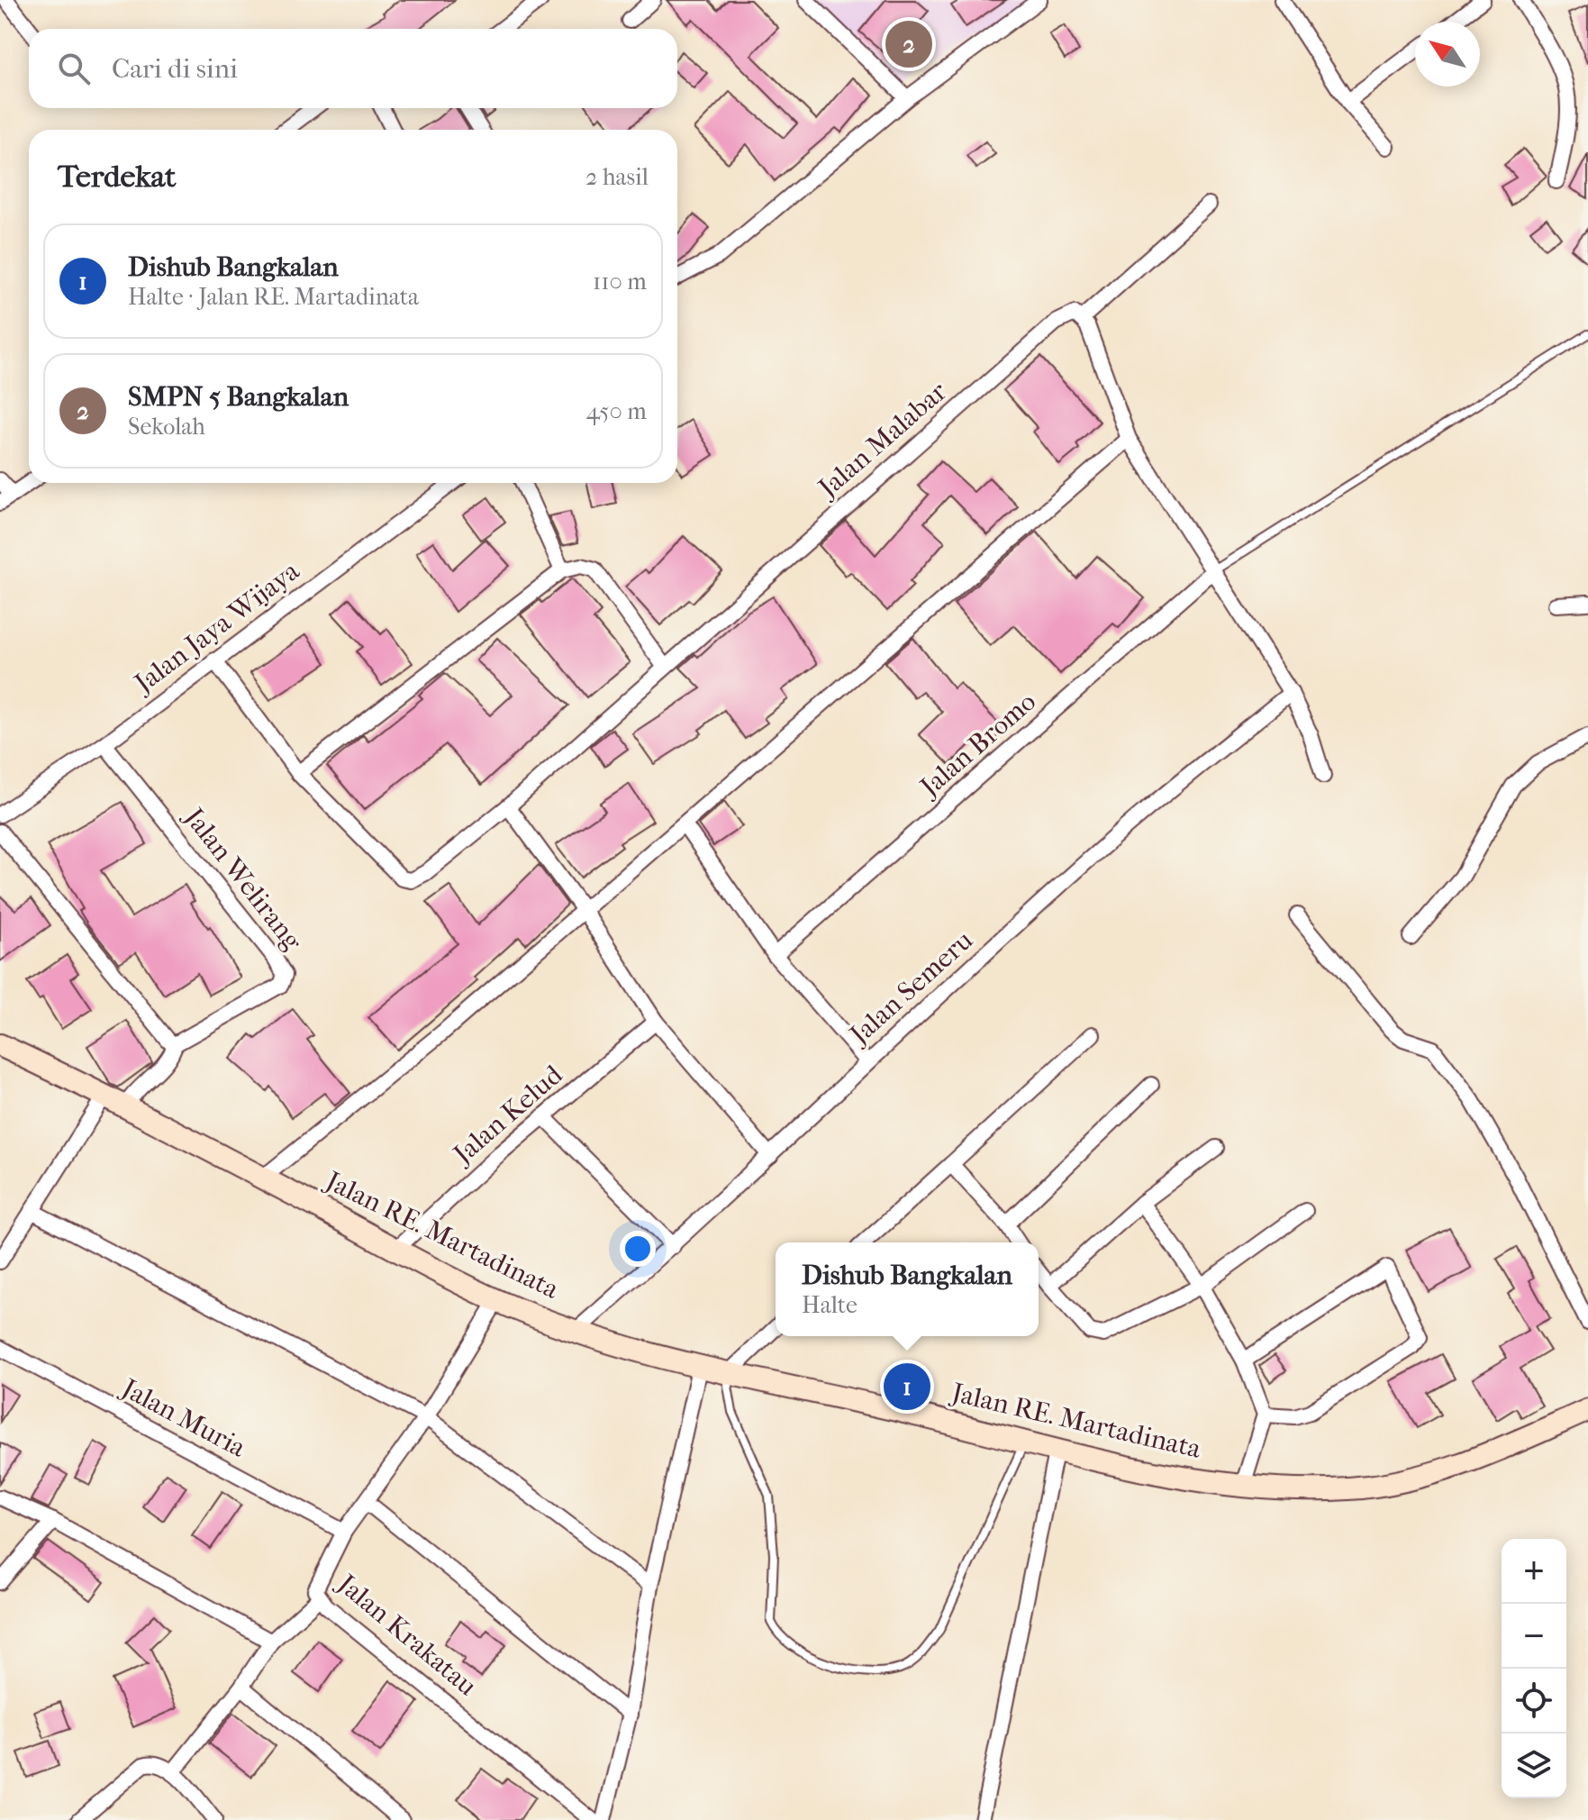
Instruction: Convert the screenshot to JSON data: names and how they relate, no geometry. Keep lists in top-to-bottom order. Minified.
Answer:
{"streets":{"main road":["Jalan RE. Martadinata"],"street":["Jalan Malabar","Jalan Jaya Wijaya","Jalan Bromo","Jalan Welirang","Jalan Semeru","Jalan Kelud","Jalan Muria","Jalan Krakatau"]},"crossings":[["Jalan Jaya Wijaya","Jalan Welirang"],["Jalan Semeru","Jalan RE. Martadinata"],["Jalan Kelud","Jalan RE. Martadinata"],["Jalan RE. Martadinata","Jalan Krakatau"],["Jalan Muria","Jalan Krakatau"]],"north":"top left","page":{"pins":["2","1"],"search":"Cari di sini","heading":["Terdekat","2 hasil"],"list":[{"mark":"1","name":"Dishub Bangkalan","note":"Halte · Jalan RE. Martadinata","value":"110 m"},{"mark":"2","name":"SMPN 5 Bangkalan","note":"Sekolah","value":"450 m"}],"popup":["Dishub Bangkalan","Halte"],"map_buttons":["+","−"]}}
